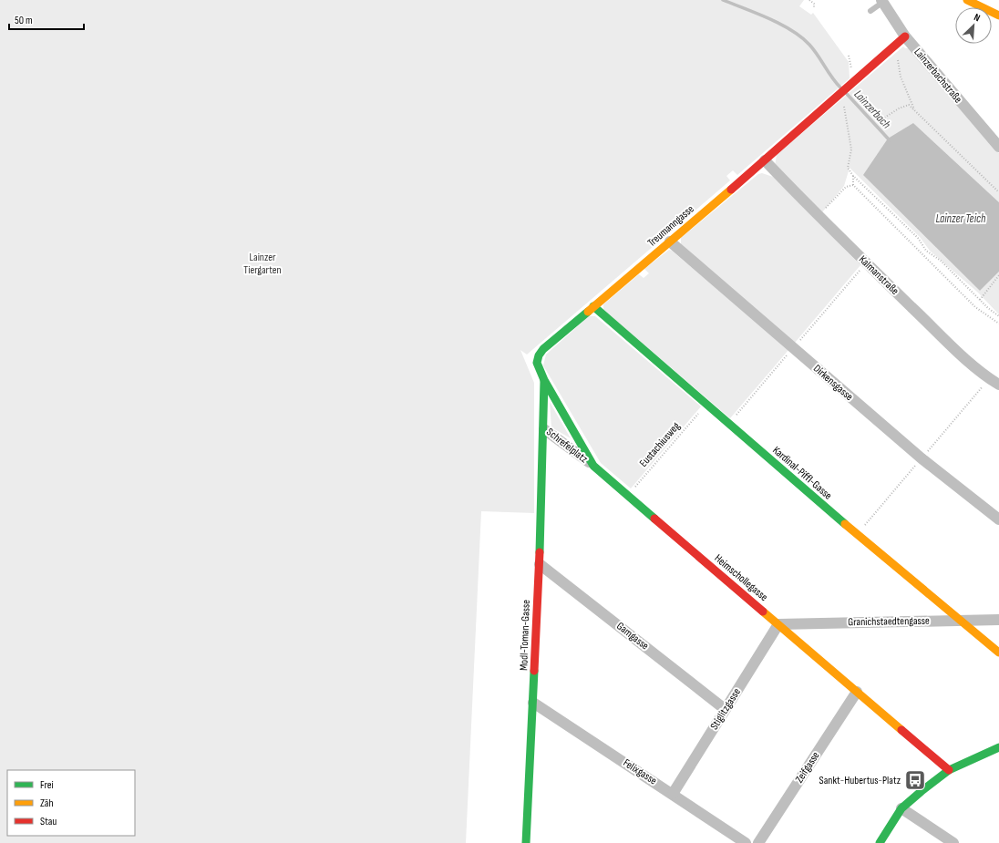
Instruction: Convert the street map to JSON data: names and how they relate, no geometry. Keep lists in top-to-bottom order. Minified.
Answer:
{"streets":{"street":["Lainzerbachstraße","Treumanngasse","Kalmanstraße","Dirkensgasse","Schrefelplatz","Kardinal-Piffl-Gasse","Heimschollegasse","Granichstaedtengasse","Modl-Toman-Gasse","Gamgasse","Stiglitzgasse","Zeifgasse","Felixgasse"],"path":["Eustachiusweg"]},"crossings":[["Treumanngasse","Kalmanstraße"],["Treumanngasse","Dirkensgasse"],["Treumanngasse","Schrefelplatz"],["Treumanngasse","Kardinal-Piffl-Gasse"],["Treumanngasse","Heimschollegasse"],["Eustachiusweg","Kardinal-Piffl-Gasse"],["Eustachiusweg","Heimschollegasse"],["Schrefelplatz","Heimschollegasse"],["Schrefelplatz","Modl-Toman-Gasse"],["Kardinal-Piffl-Gasse","Granichstaedtengasse"],["Heimschollegasse","Granichstaedtengasse"],["Heimschollegasse","Stiglitzgasse"],["Heimschollegasse","Zeifgasse"],["Granichstaedtengasse","Stiglitzgasse"],["Modl-Toman-Gasse","Gamgasse"],["Modl-Toman-Gasse","Felixgasse"],["Gamgasse","Stiglitzgasse"],["Stiglitzgasse","Felixgasse"]],"water":["Lainzerbach","Lainzer Teich"],"parks":["Lainzer Tiergarten"],"places":{"bus stop":["Sankt-Hubertus-Platz"]},"legend":["Frei","Zäh","Stau"],"scale_bar":"50 m","north":"top right"}
